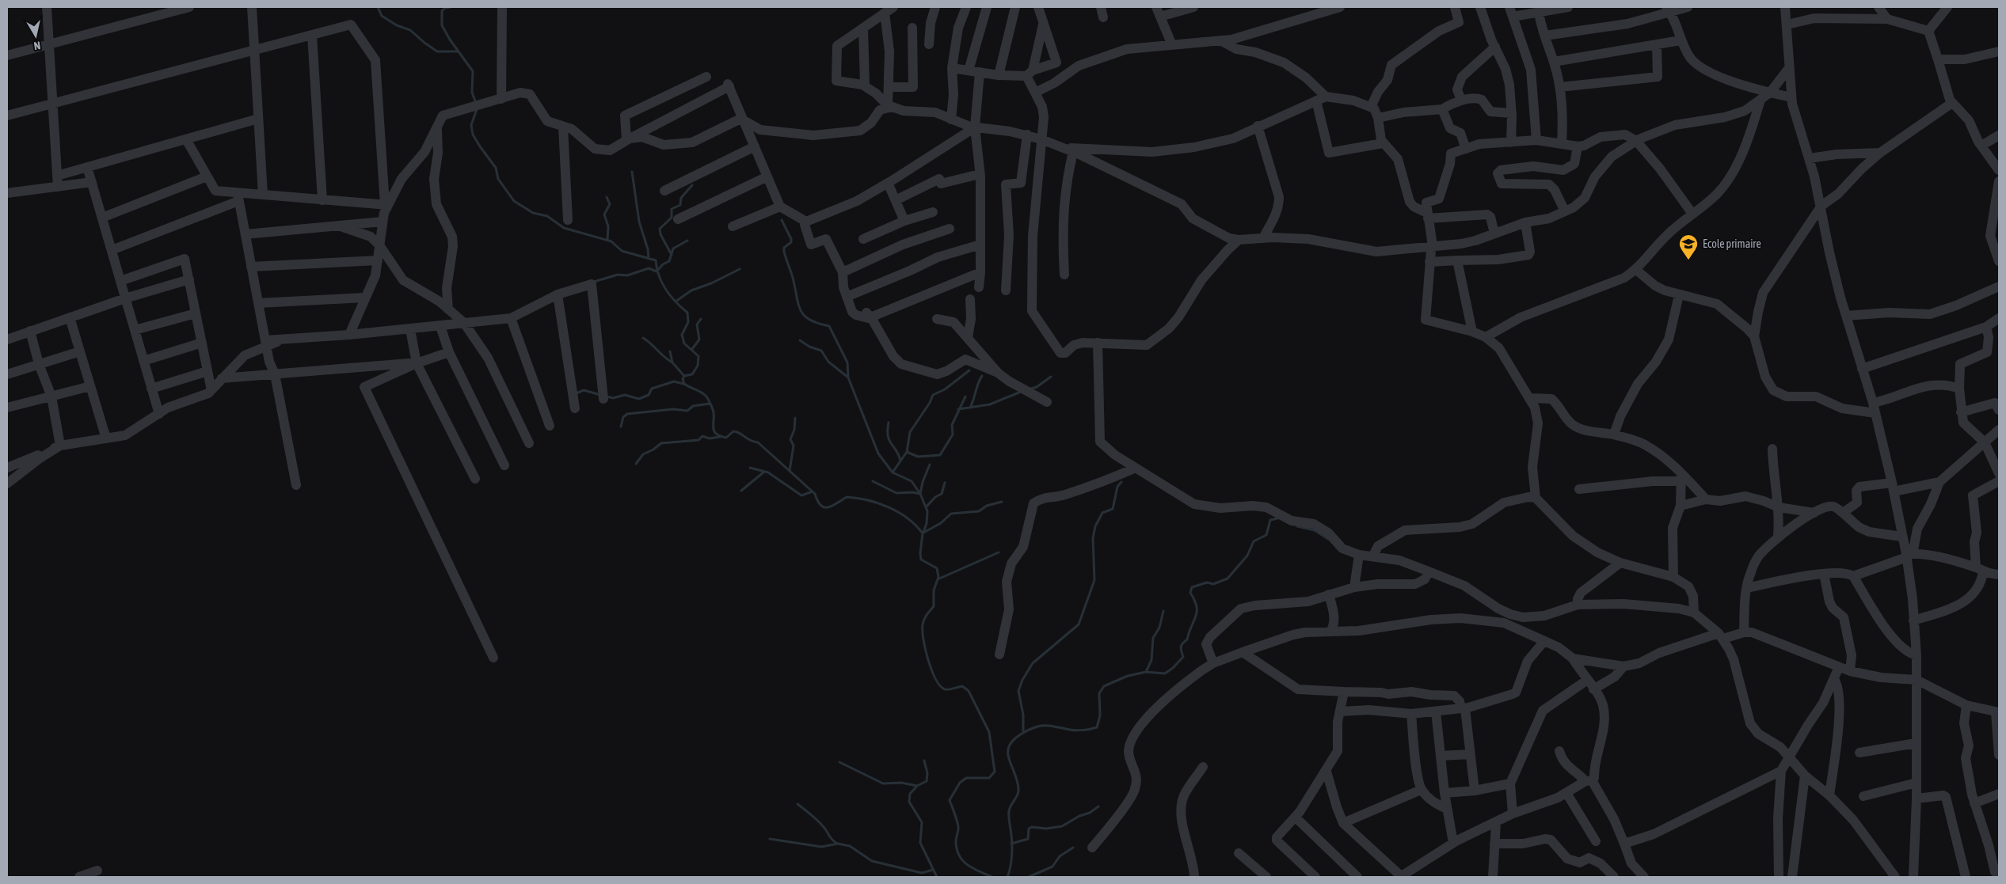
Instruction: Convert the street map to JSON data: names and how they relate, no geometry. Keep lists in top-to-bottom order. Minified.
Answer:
{"places":{"school or university":["Ecole primaire"]},"north":"bottom"}
